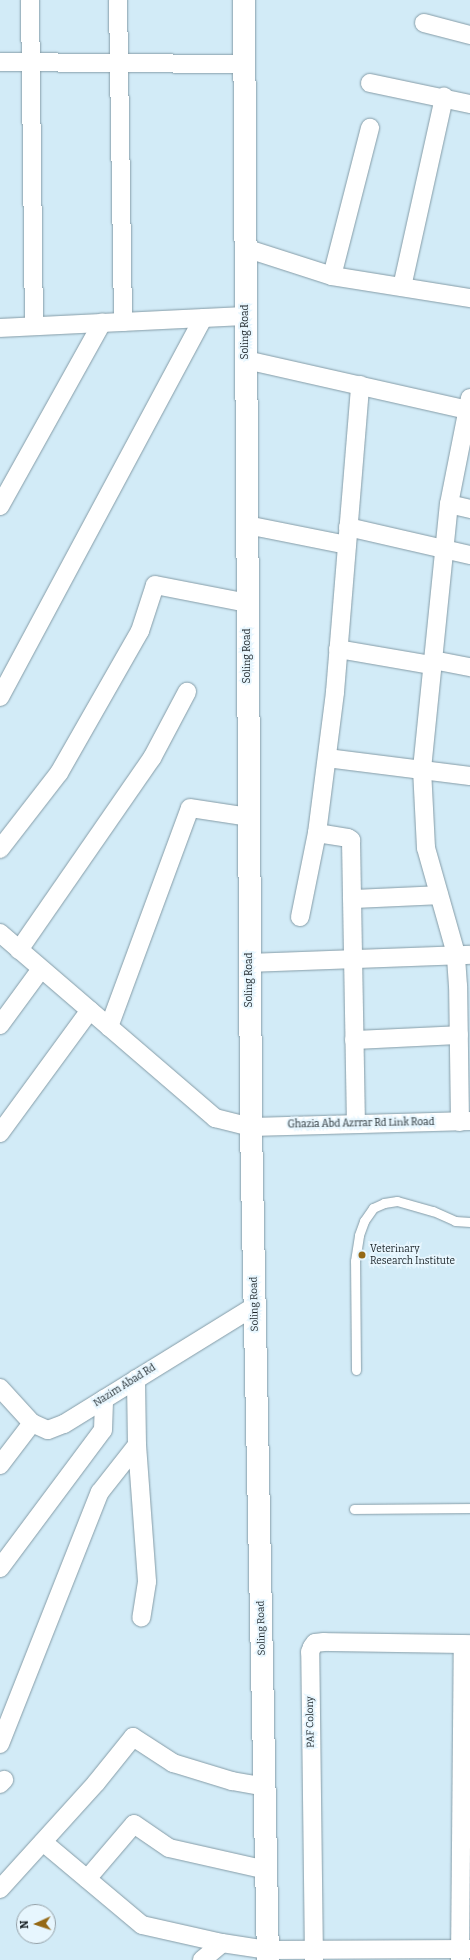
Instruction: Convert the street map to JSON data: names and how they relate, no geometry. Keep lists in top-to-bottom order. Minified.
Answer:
{"streets":{"street":["Soling Road","Ghazia Abd Azrrar Rd Link Road","Nazim Abad Rd","PAF Colony"]},"crossings":[["Soling Road","Ghazia Abd Azrrar Rd Link Road"],["Soling Road","Nazim Abad Rd"],["Soling Road","PAF Colony"]],"places":["Veterinary Research Institute"],"north":"left"}
